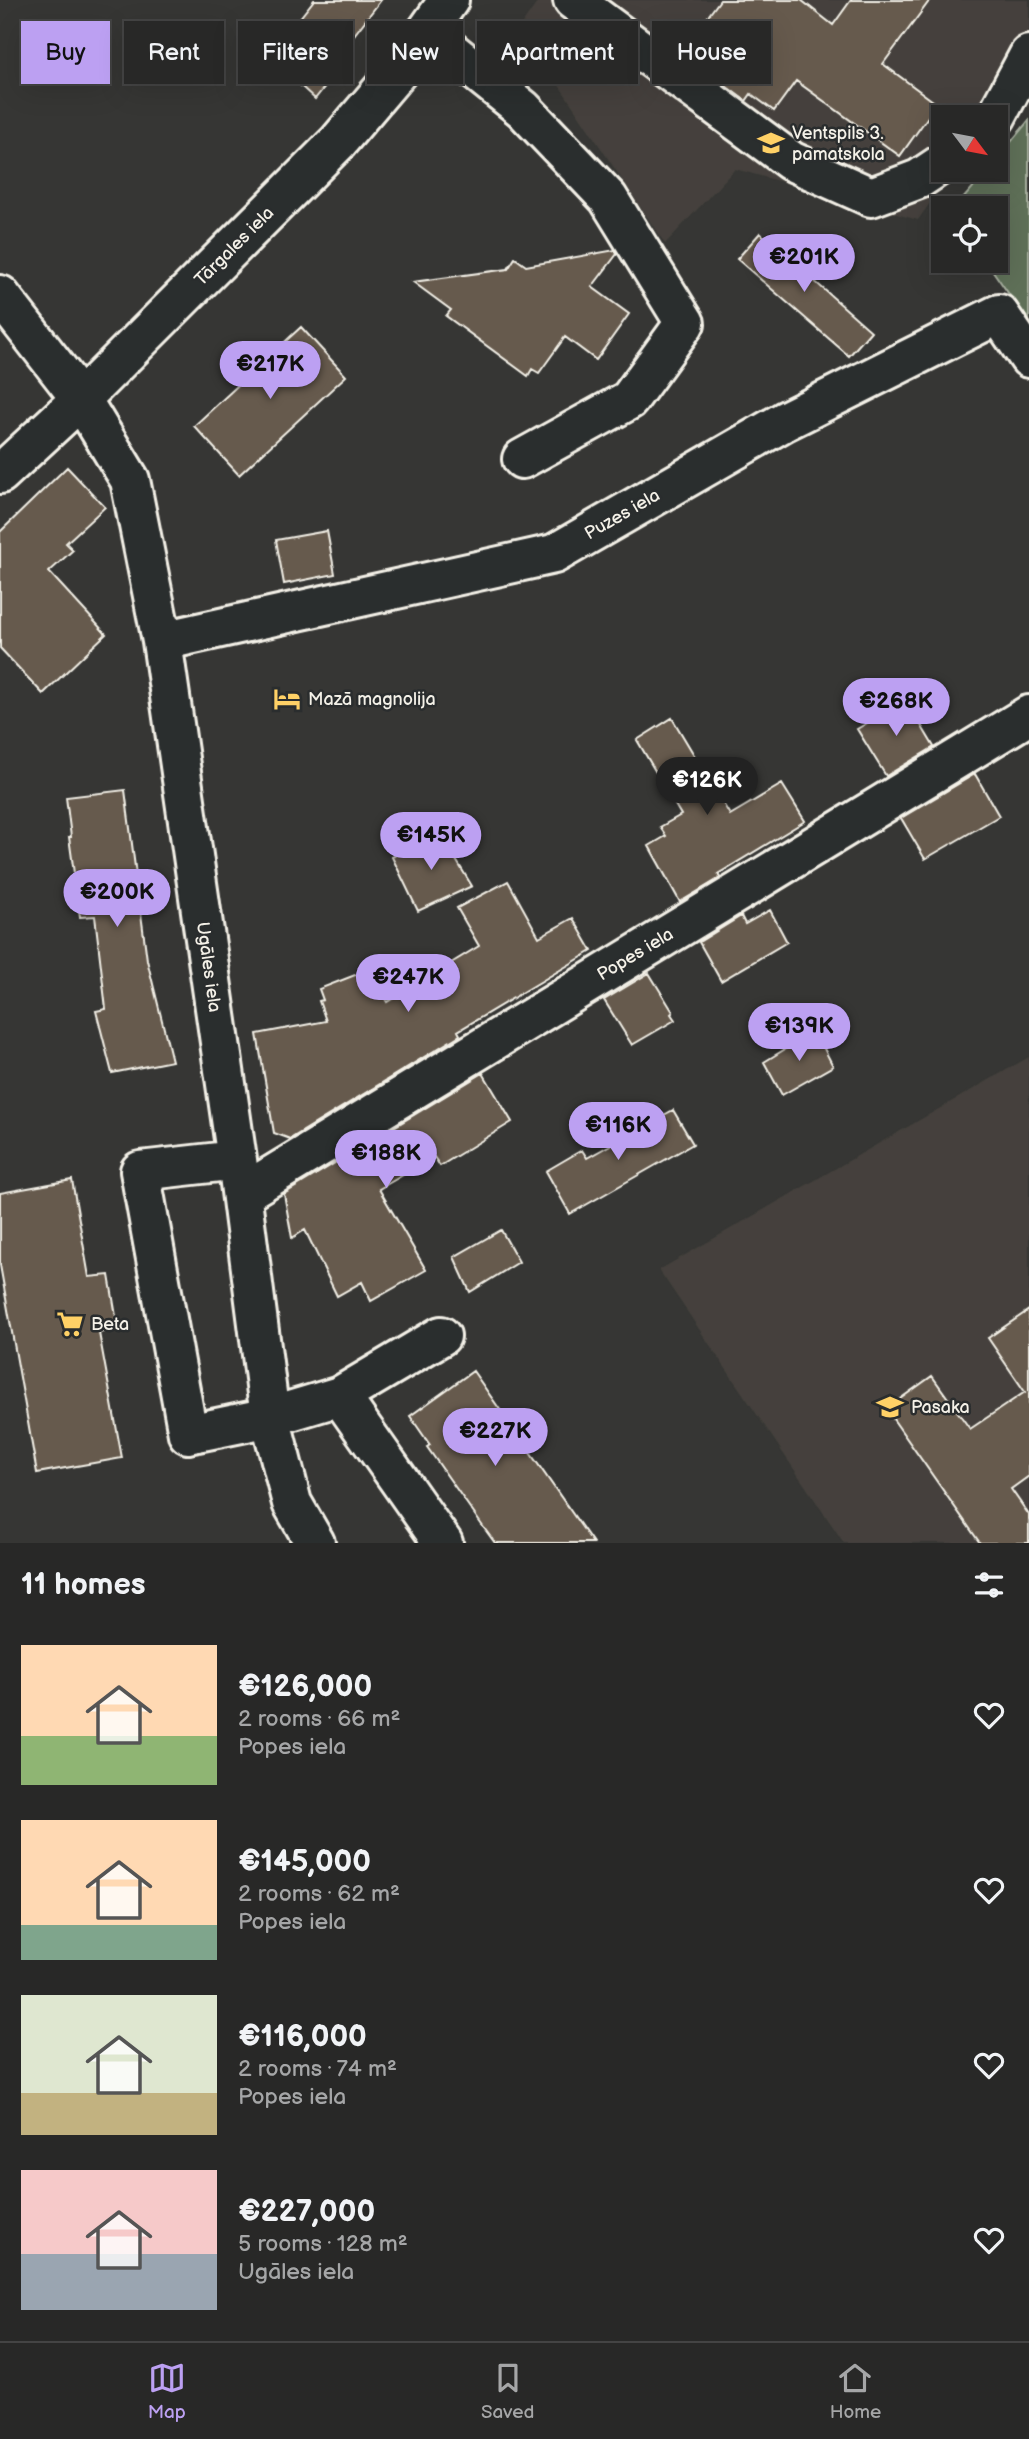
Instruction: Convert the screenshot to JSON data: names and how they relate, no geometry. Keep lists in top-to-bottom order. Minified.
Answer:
{"streets":{"street":["Tārgales iela","Puzes iela","Popes iela","Ugāles iela"]},"crossings":[["Tārgales iela","Ugāles iela"],["Puzes iela","Ugāles iela"],["Popes iela","Ugāles iela"]],"places":{"school or university":["Ventspils 3. pamatskola","Pasaka"],"hotel":["Mazā magnolija"],"supermarket":["Beta"]},"north":"bottom right","page":{"chip":["Buy","Rent","Filters","New","Apartment","House"],"price":["€201K","€217K","€268K","€126K","€145K","€200K","€247K","€139K","€116K","€188K","€227K"],"heading":"11 homes","list":[{"name":"€126,000","note":"2 rooms · 66 m² · Popes iela"},{"name":"€145,000","note":"2 rooms · 62 m² · Popes iela"},{"name":"€116,000","note":"2 rooms · 74 m² · Popes iela"},{"name":"€227,000","note":"5 rooms · 128 m² · Ugāles iela"}],"tabs":["Map","Saved","Home"]}}
